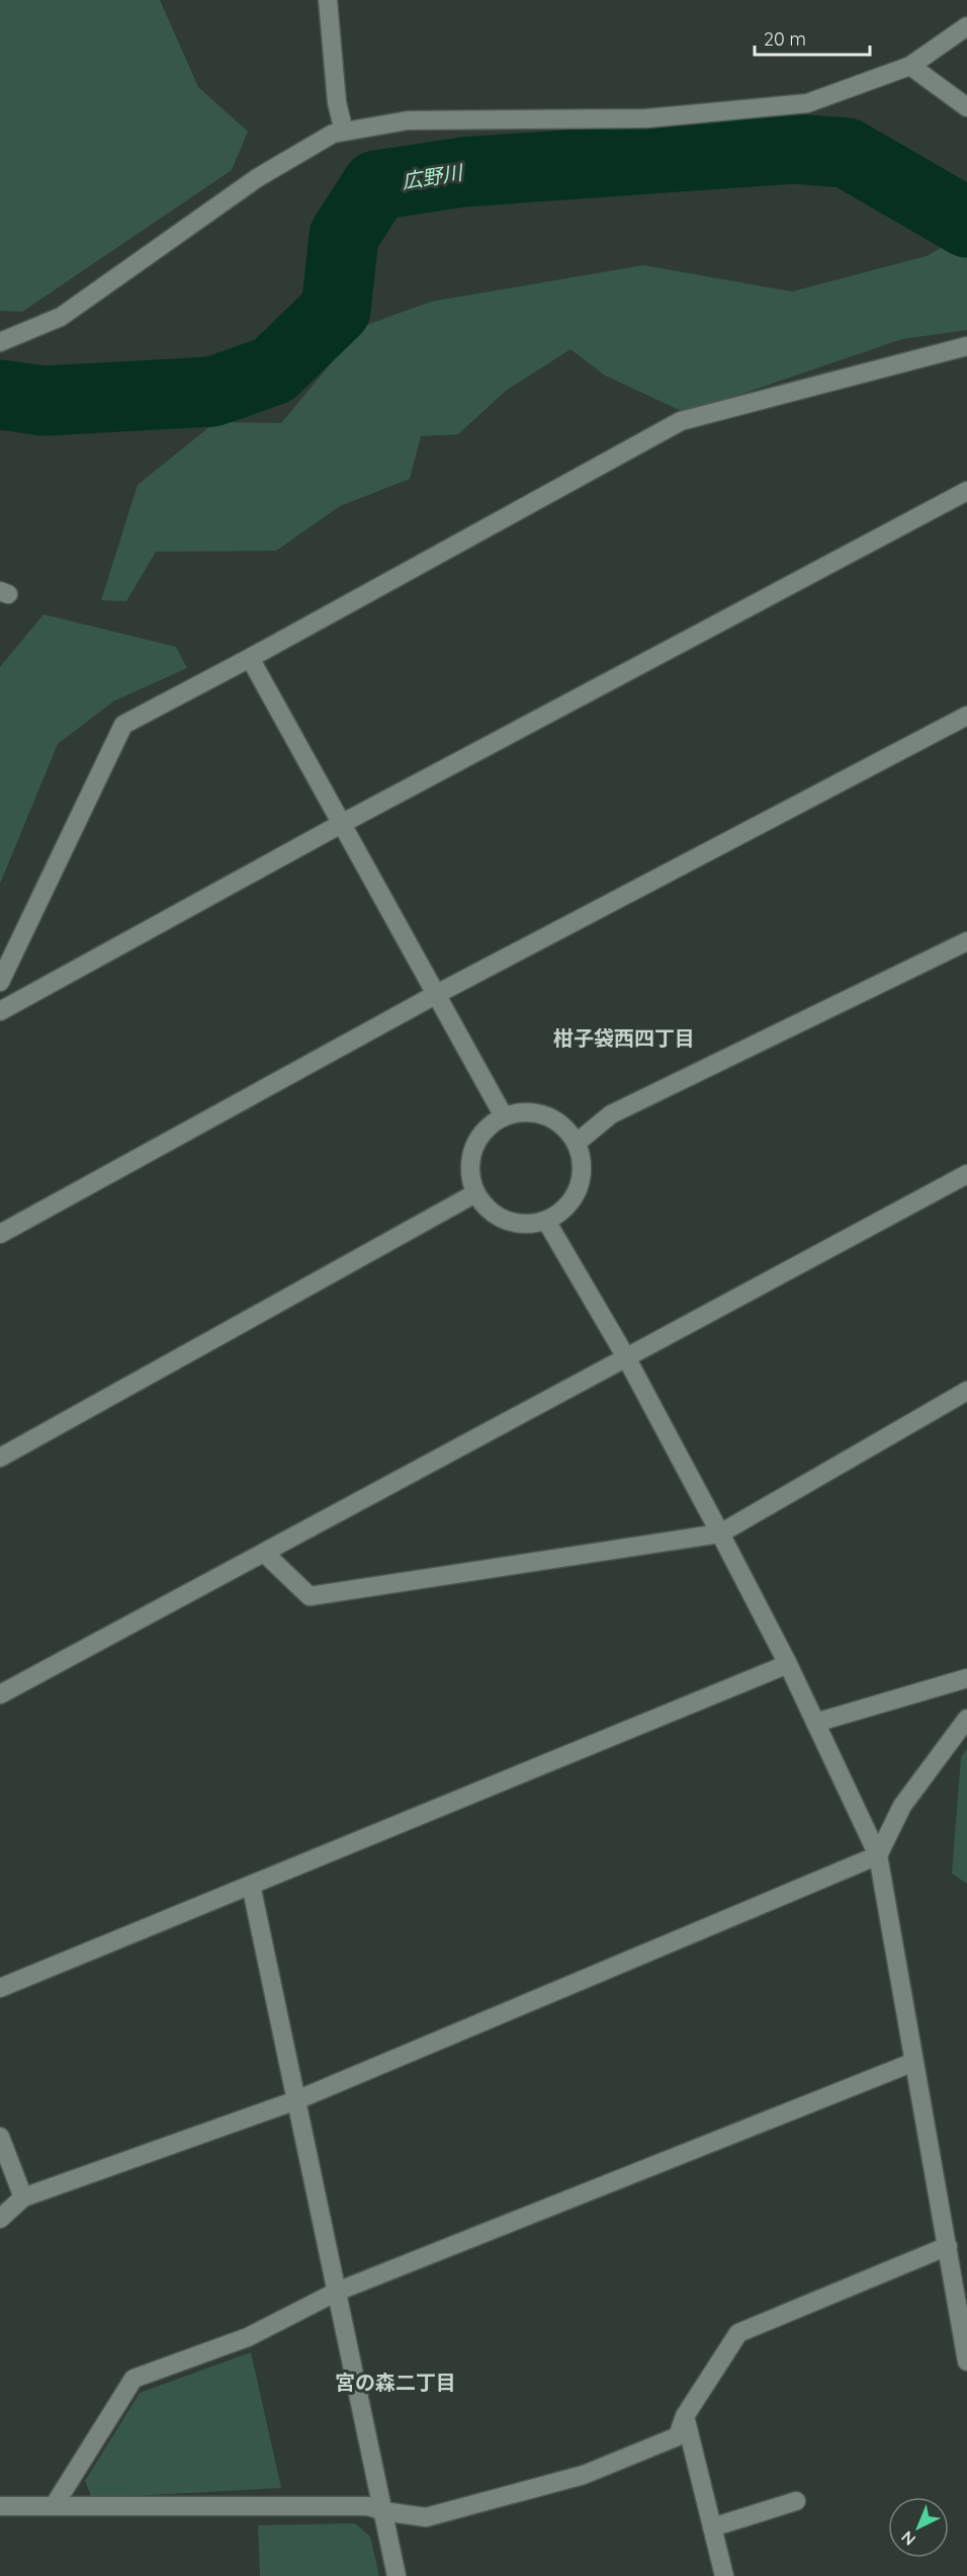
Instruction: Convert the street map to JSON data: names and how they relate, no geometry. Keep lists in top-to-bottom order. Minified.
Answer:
{"districts":["柑子袋西四丁目","宮の森二丁目"],"water":["広野川"],"scale_bar":"20 m","north":"bottom left"}
